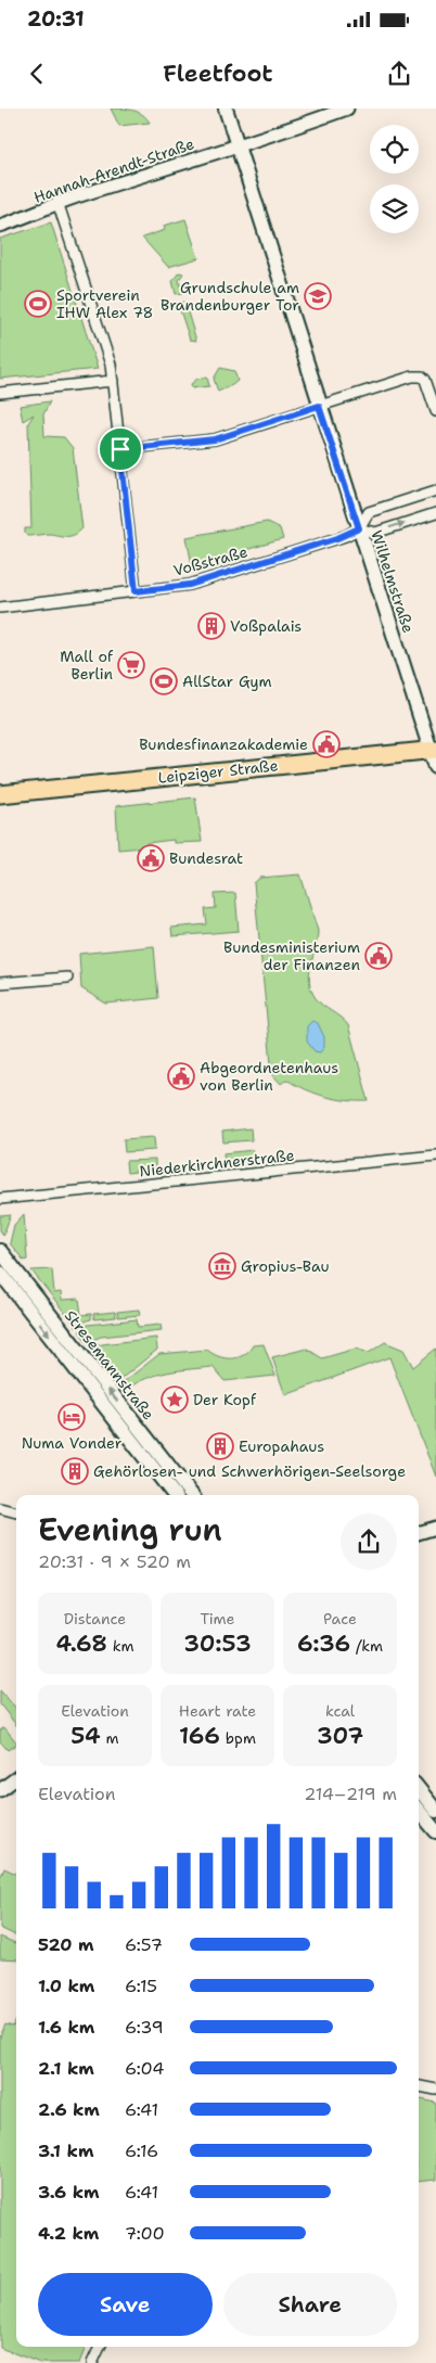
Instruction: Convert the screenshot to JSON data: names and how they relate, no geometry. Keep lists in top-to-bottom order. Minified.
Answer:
{"streets":{"main road":["Wilhelmstraße","Leipziger Straße","Stresemannstraße"],"street":["Hannah-Arendt-Straße","Voßstraße","Niederkirchnerstraße"]},"crossings":[["Hannah-Arendt-Straße","Wilhelmstraße"],["Voßstraße","Wilhelmstraße"],["Wilhelmstraße","Leipziger Straße"]],"places":{"school or university":["Grundschule am Brandenburger Tor"],"sports":["Sportverein IHW Alex 78","AllStar Gym"],"building":["Voßpalais","Europahaus","Gehörlosen- und Schwerhörigen-Seelsorge"],"supermarket":["Mall of Berlin"],"public building":["Bundesfinanzakademie","Bundesrat","Bundesministerium der Finanzen","Abgeordnetenhaus von Berlin"],"museum":["Gropius-Bau"],"place":["Der Kopf"],"hotel":["Numa Vonder"]},"page":{"status":"20:31","header":"Fleetfoot","heading":["Evening run","20:31 · 9 × 520 m"],"stats":[["Distance","4.68 km"],["Time","30:53"],["Pace","6:36 /km"],["Elevation","54 m"],["Heart rate","166 bpm"],["kcal","307"]],"chart":["Elevation","214–219 m"],"list":[{"name":"520 m","note":"6:57"},{"name":"1.0 km","note":"6:15"},{"name":"1.6 km","note":"6:39"},{"name":"2.1 km","note":"6:04"},{"name":"2.6 km","note":"6:41"},{"name":"3.1 km","note":"6:16"},{"name":"3.6 km","note":"6:41"},{"name":"4.2 km","note":"7:00"}],"buttons":["Save","Share"]}}
